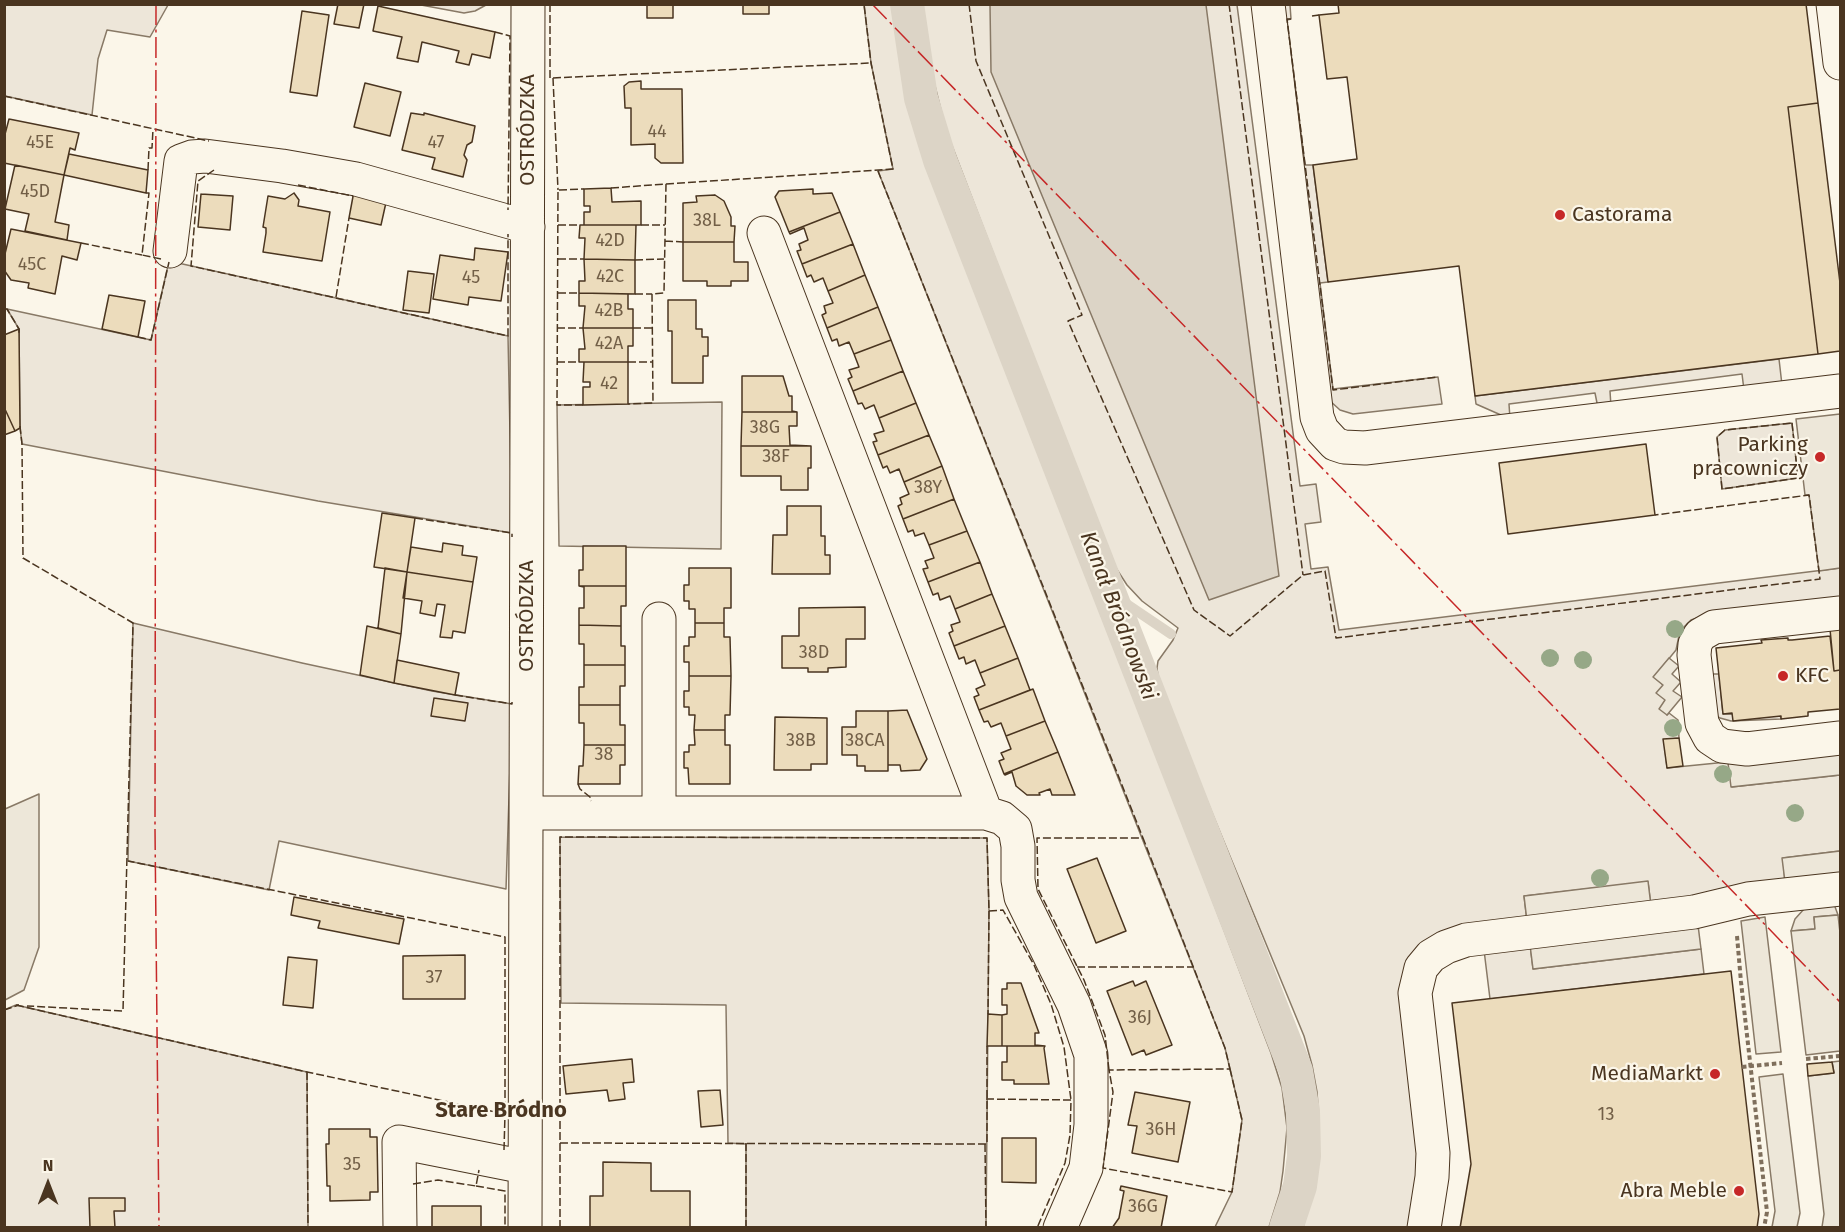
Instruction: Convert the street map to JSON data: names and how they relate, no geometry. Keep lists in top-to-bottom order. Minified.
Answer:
{"streets":{"street":["OSTRÓDZKA"]},"districts":["Stare Bródno"],"water":["Kanał Bródnowski"],"places":["Castorama","Parking pracowniczy","KFC","MediaMarkt","Abra Meble"],"house_numbers":["44","45E","47","45D","38L","42D","45C","42C","45","42B","42A","42","38G","38F","38Y","38D","38B","38CA","38","37","36J","13","36H","35","36G"],"north":"top"}
